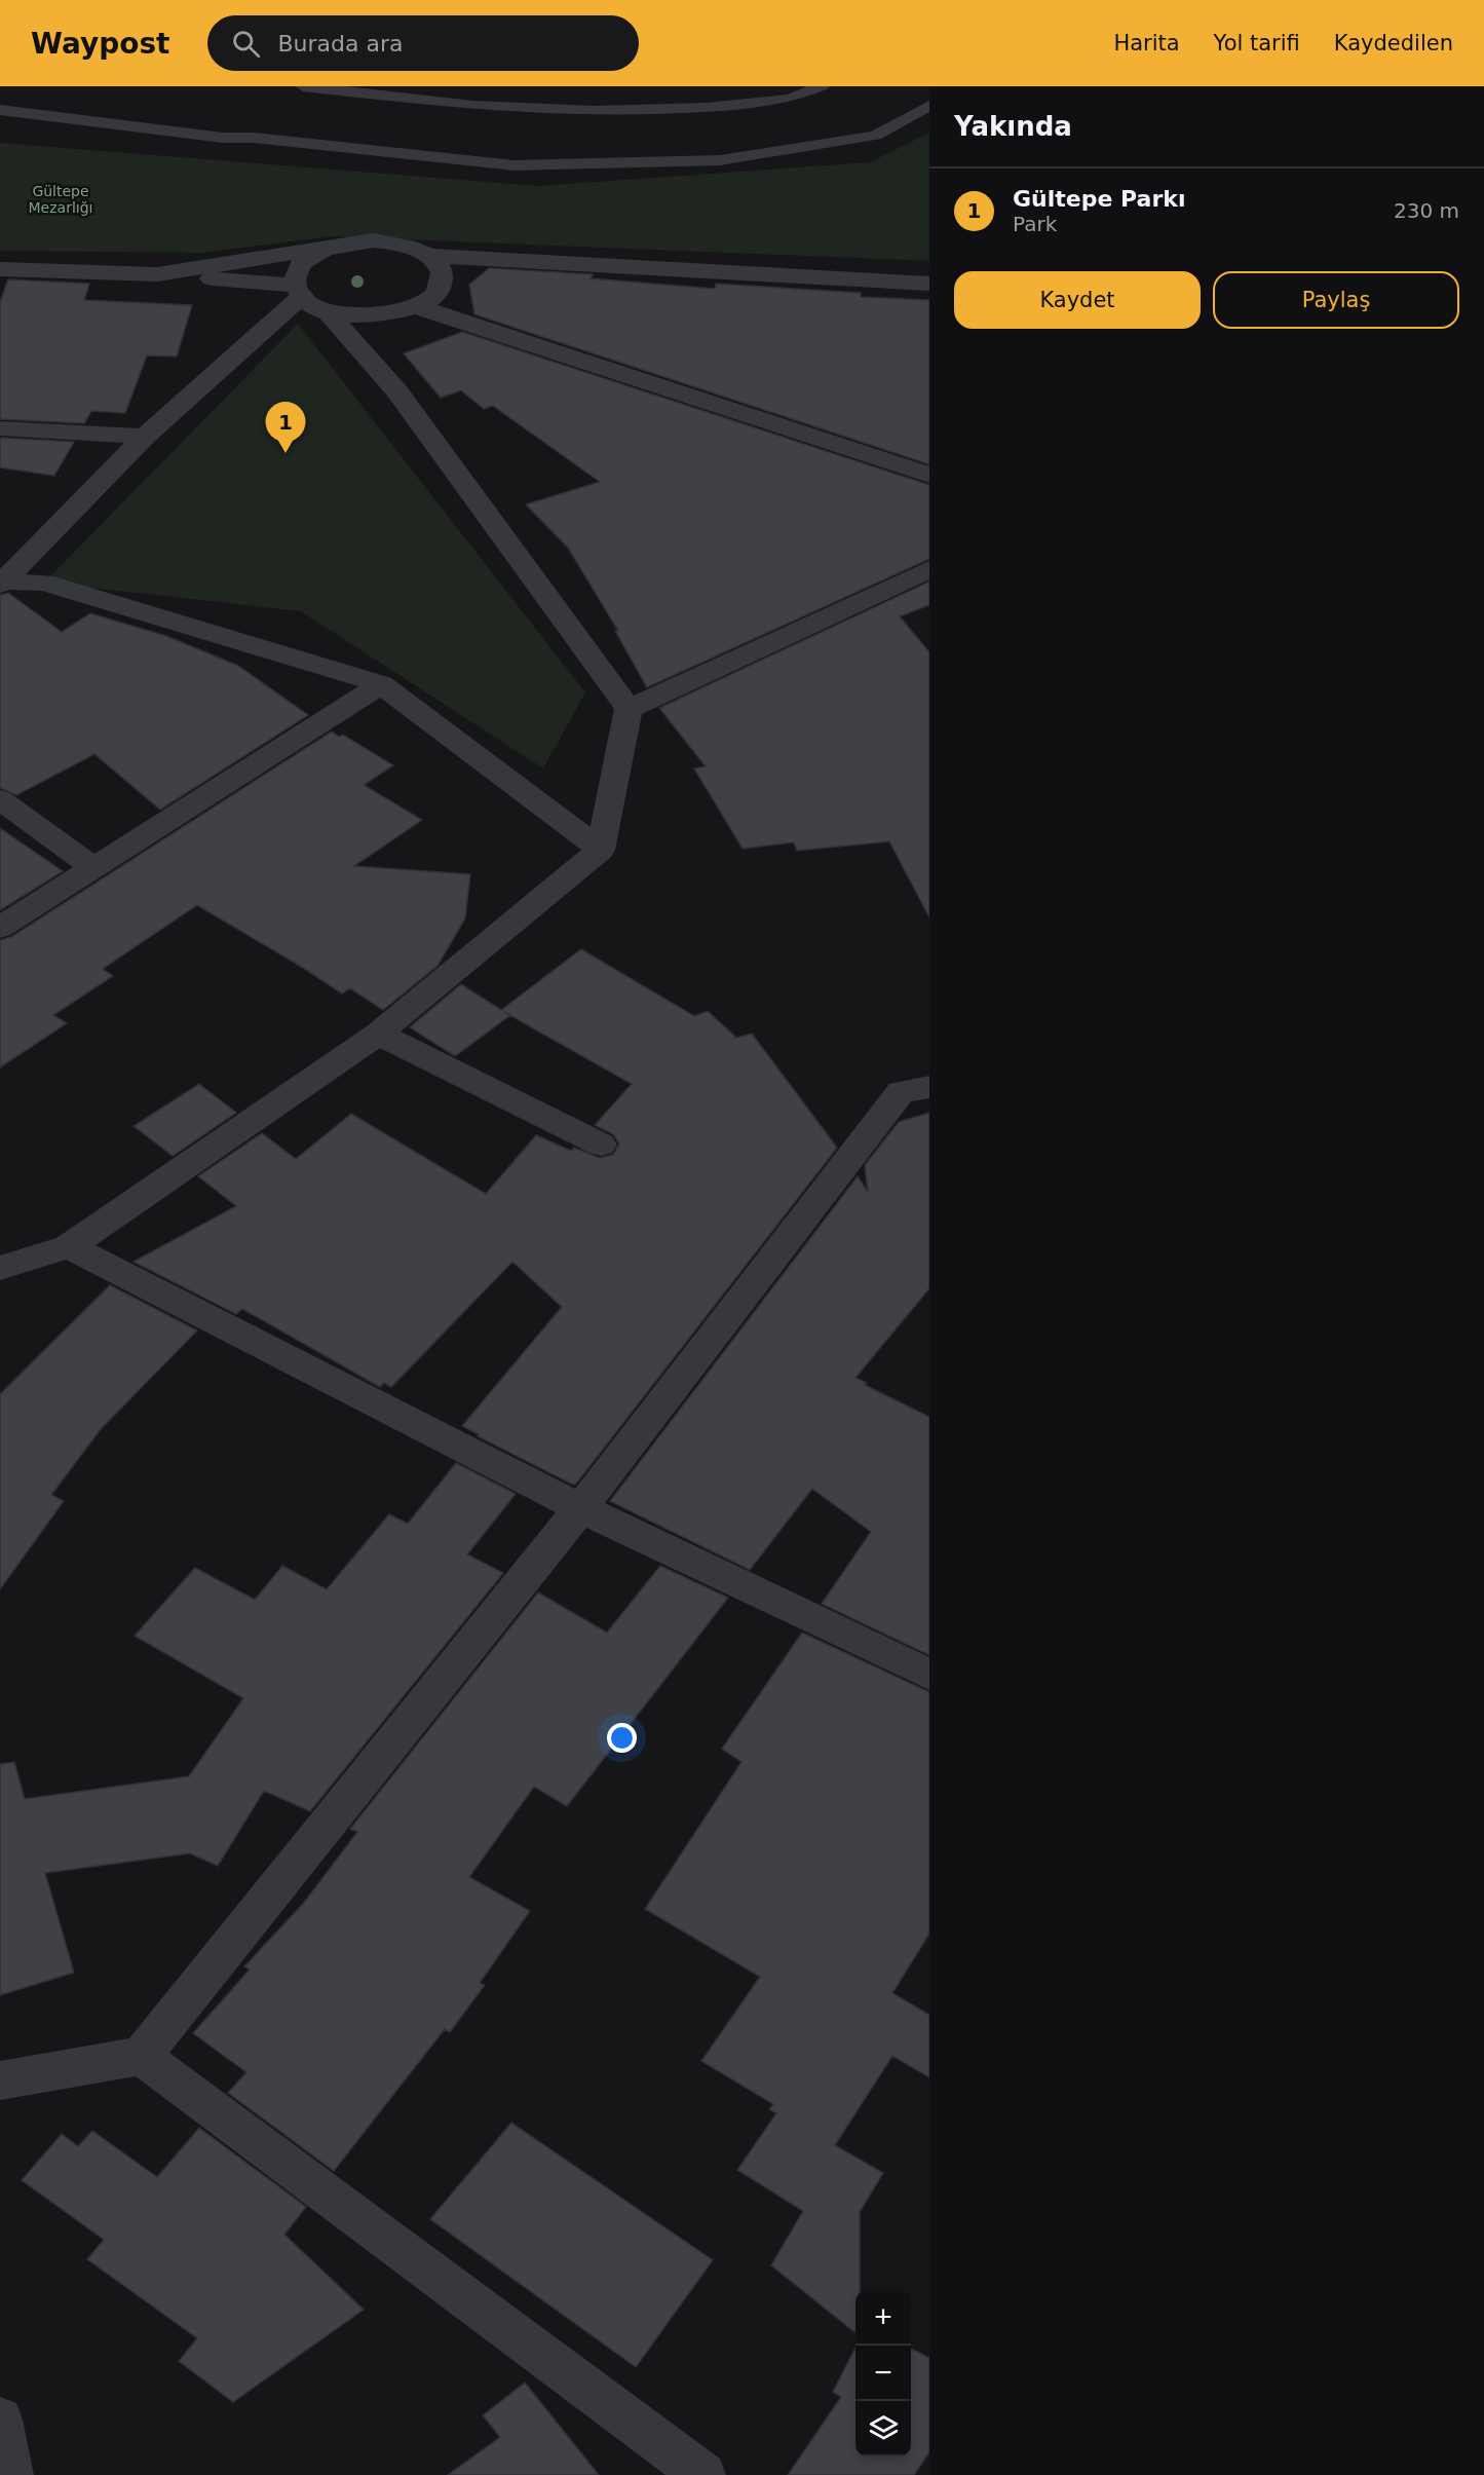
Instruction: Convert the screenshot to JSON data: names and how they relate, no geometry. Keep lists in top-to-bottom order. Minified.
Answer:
{"parks":["Gültepe Mezarlığı"],"page":{"header":"Waypost","search":"Burada ara","nav":["Harita","Yol tarifi","Kaydedilen"],"heading":"Yakında","list":[{"mark":"1","name":"Gültepe Parkı","note":"Park","value":"230 m"}],"buttons":["Kaydet","Paylaş"],"pins":"1","map_buttons":["+","−"]}}
